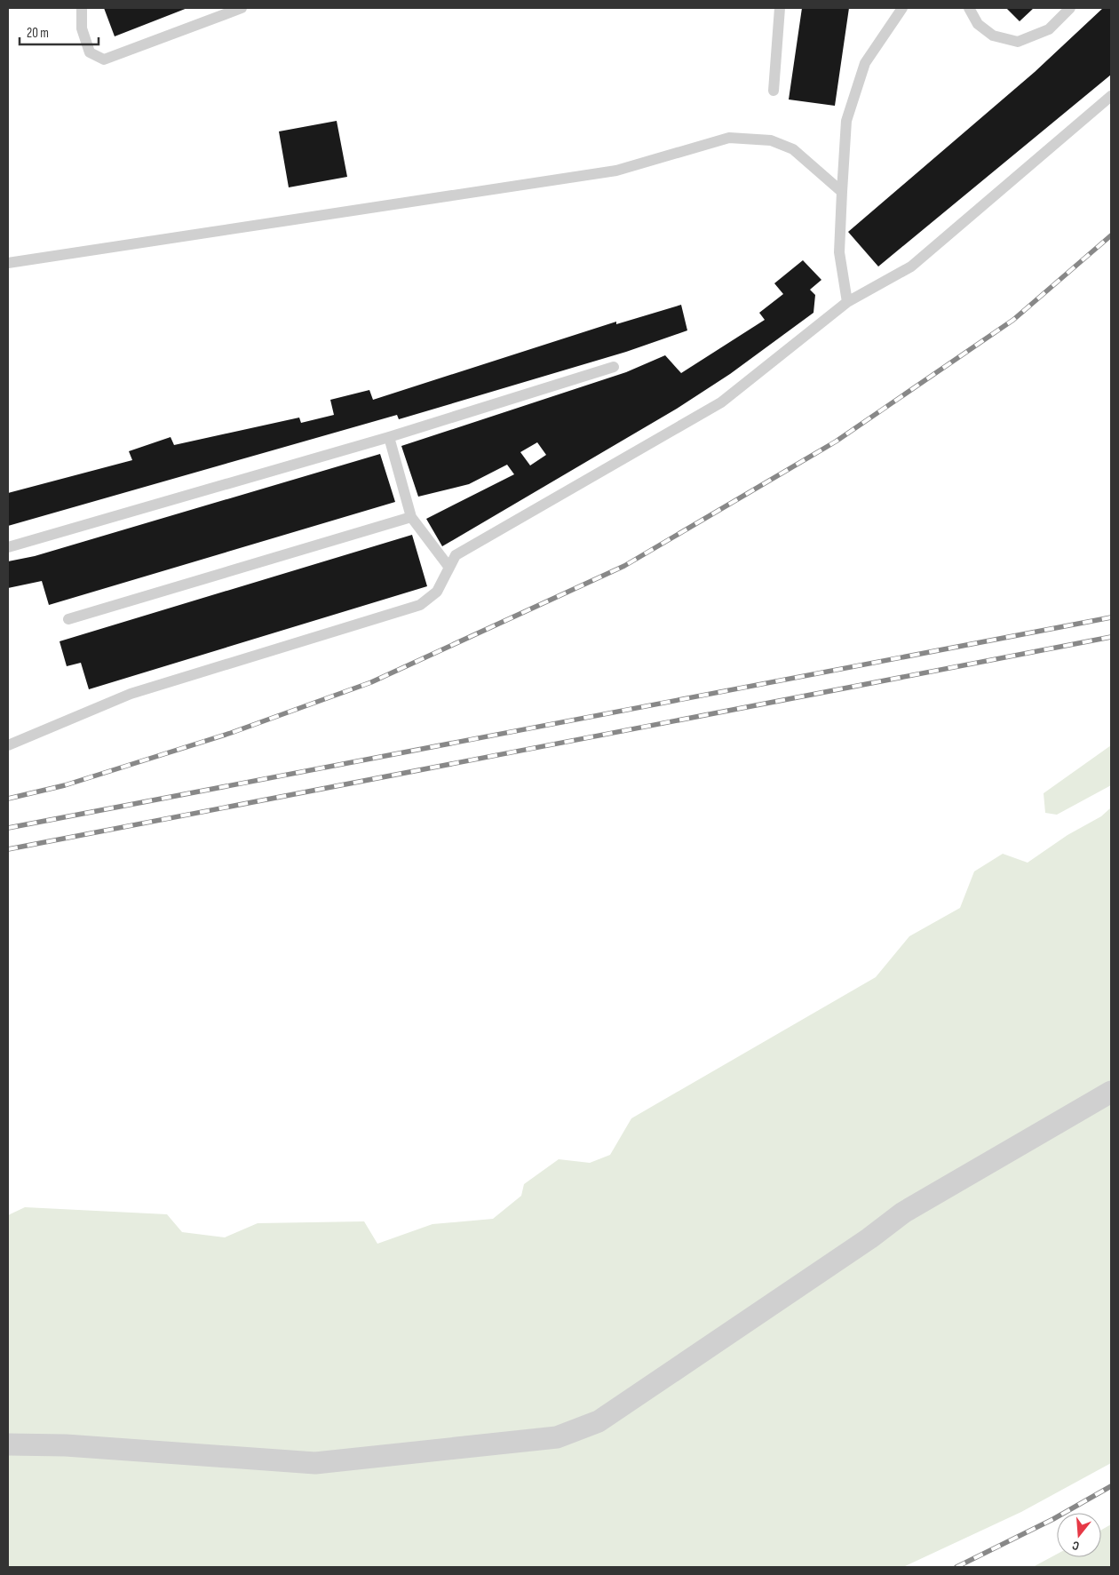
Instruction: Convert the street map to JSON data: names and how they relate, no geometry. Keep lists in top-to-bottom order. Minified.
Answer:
{"scale_bar":"20 m","north":"bottom"}
